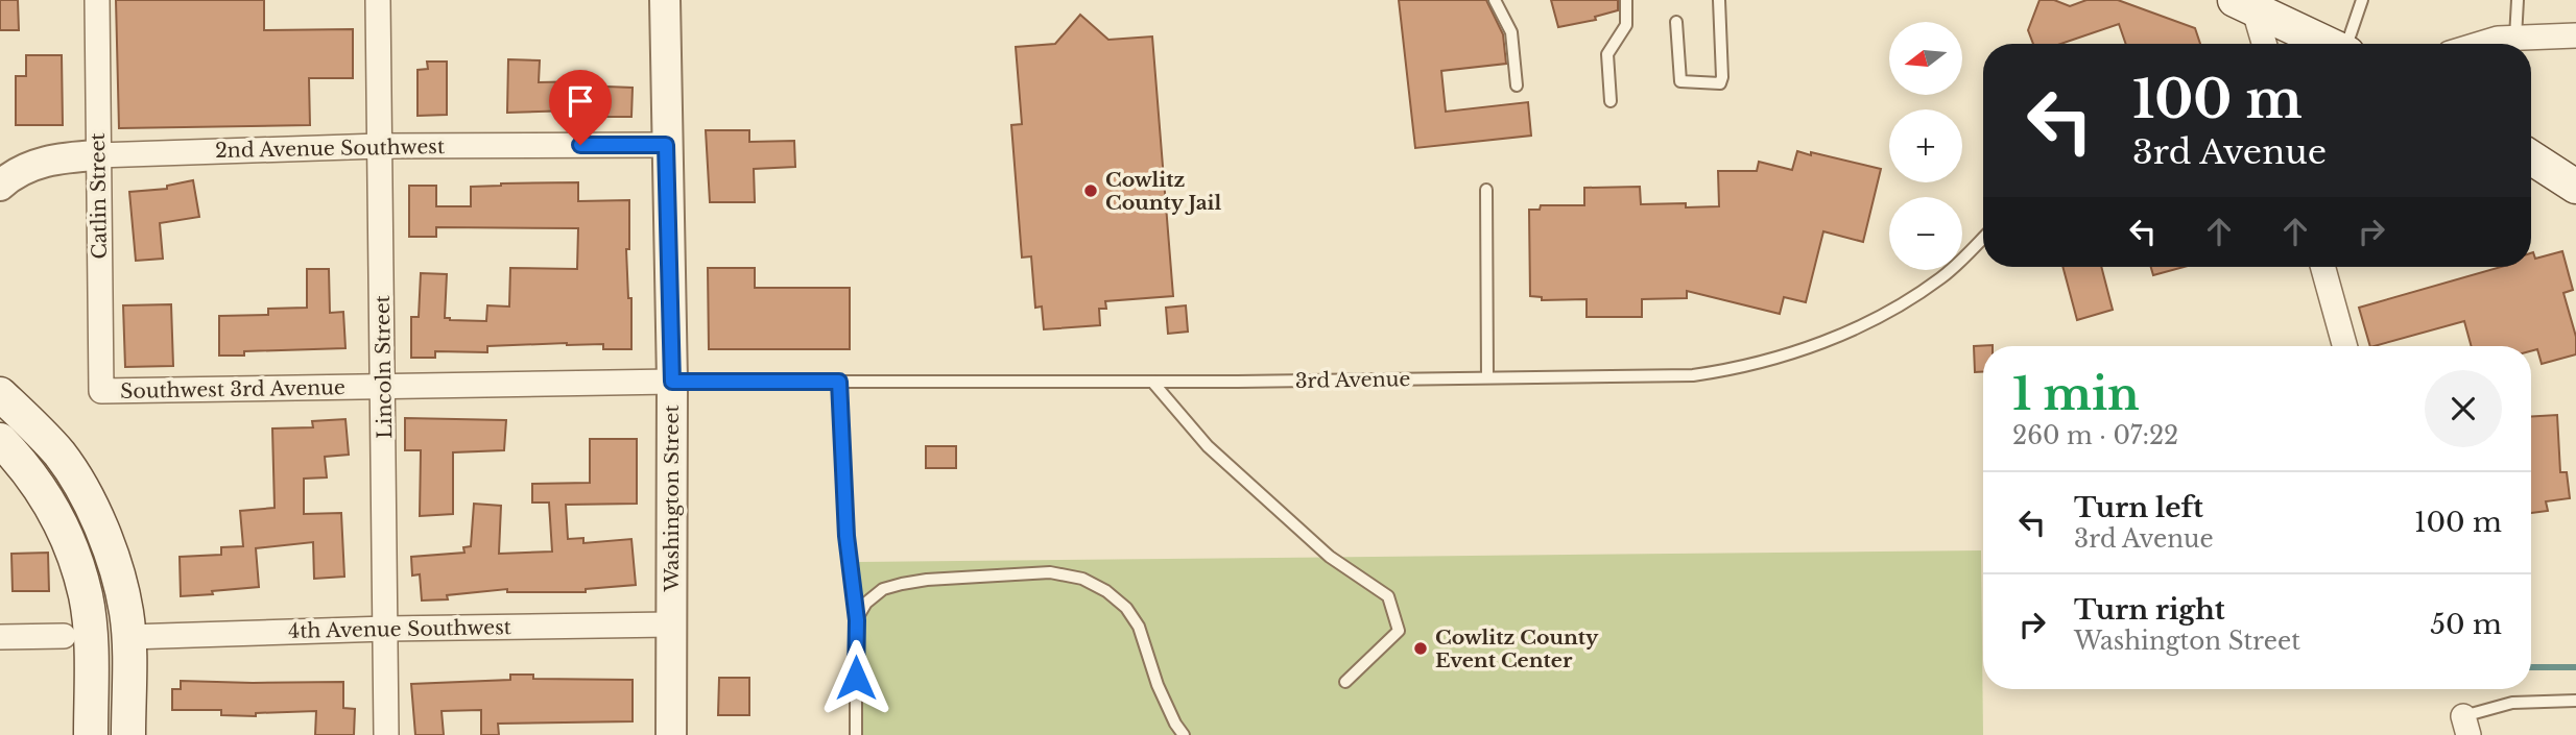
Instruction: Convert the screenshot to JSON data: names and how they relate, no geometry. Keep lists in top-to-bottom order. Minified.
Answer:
{"streets":{"street":["2nd Avenue Southwest","Catlin Street","Lincoln Street","Southwest 3rd Avenue","Washington Street","4th Avenue Southwest"],"lane":["3rd Avenue"]},"crossings":[["2nd Avenue Southwest","Catlin Street"],["2nd Avenue Southwest","Lincoln Street"],["2nd Avenue Southwest","Washington Street"],["Catlin Street","Southwest 3rd Avenue"],["Lincoln Street","Southwest 3rd Avenue"],["Lincoln Street","4th Avenue Southwest"],["3rd Avenue","Southwest 3rd Avenue"],["3rd Avenue","Washington Street"],["Southwest 3rd Avenue","Washington Street"],["Washington Street","4th Avenue Southwest"]],"places":["Cowlitz County Jail","Cowlitz County Event Center"],"north":"left","page":{"map_buttons":["+","−"],"turn":["100 m","3rd Avenue"],"heading":["1 min","260 m · 07:22"],"list":[{"name":"Turn left","note":"3rd Avenue","value":"100 m"},{"name":"Turn right","note":"Washington Street","value":"50 m"}]}}
